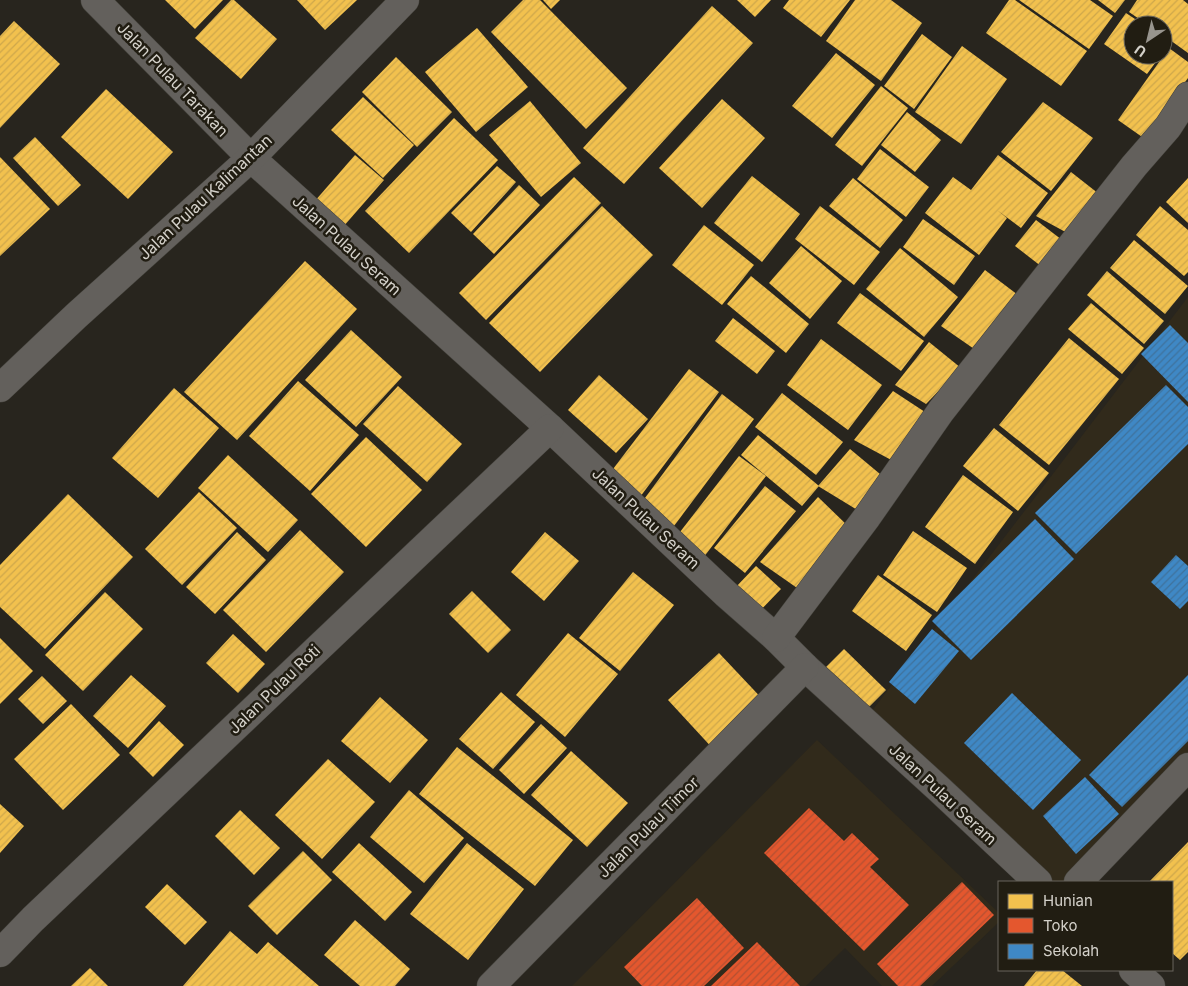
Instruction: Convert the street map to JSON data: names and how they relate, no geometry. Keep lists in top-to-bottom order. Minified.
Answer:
{"streets":{"street":["Jalan Pulau Tarakan","Jalan Pulau Kalimantan","Jalan Pulau Seram","Jalan Pulau Roti","Jalan Pulau Timor"]},"crossings":[["Jalan Pulau Tarakan","Jalan Pulau Kalimantan"],["Jalan Pulau Tarakan","Jalan Pulau Seram"],["Jalan Pulau Kalimantan","Jalan Pulau Seram"],["Jalan Pulau Seram","Jalan Pulau Roti"],["Jalan Pulau Seram","Jalan Pulau Timor"]],"legend":["Hunian","Toko","Sekolah"],"north":"bottom left"}
